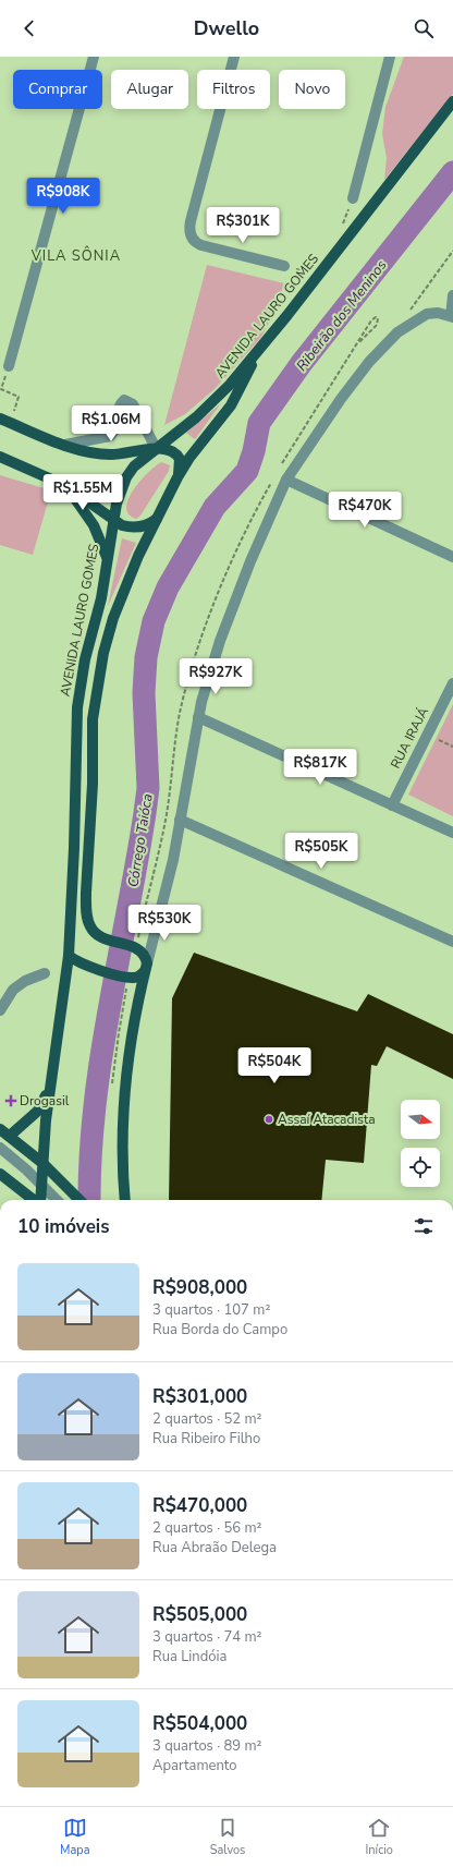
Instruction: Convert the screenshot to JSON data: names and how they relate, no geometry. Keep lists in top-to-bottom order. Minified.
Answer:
{"streets":{"main road":["AVENIDA LAURO GOMES"],"street":["RUA IRAJÁ"]},"districts":["VILA SÔNIA"],"water":["Ribeirão dos Meninos","Córrego Taióca"],"places":{"health":["Drogasil"],"other":["Assaí Atacadista"]},"north":"right","page":{"header":"Dwello","chip":["Comprar","Alugar","Filtros","Novo"],"price":["R$908K","R$301K","R$1.06M","R$1.55M","R$470K","R$927K","R$817K","R$505K","R$530K","R$504K"],"heading":"10 imóveis","list":[{"name":"R$908,000","note":"3 quartos · 107 m² · Rua Borda do Campo"},{"name":"R$301,000","note":"2 quartos · 52 m² · Rua Ribeiro Filho"},{"name":"R$470,000","note":"2 quartos · 56 m² · Rua Abraão Delega"},{"name":"R$505,000","note":"3 quartos · 74 m² · Rua Lindóia"},{"name":"R$504,000","note":"3 quartos · 89 m² · Apartamento"}],"tabs":["Mapa","Salvos","Início"]}}
